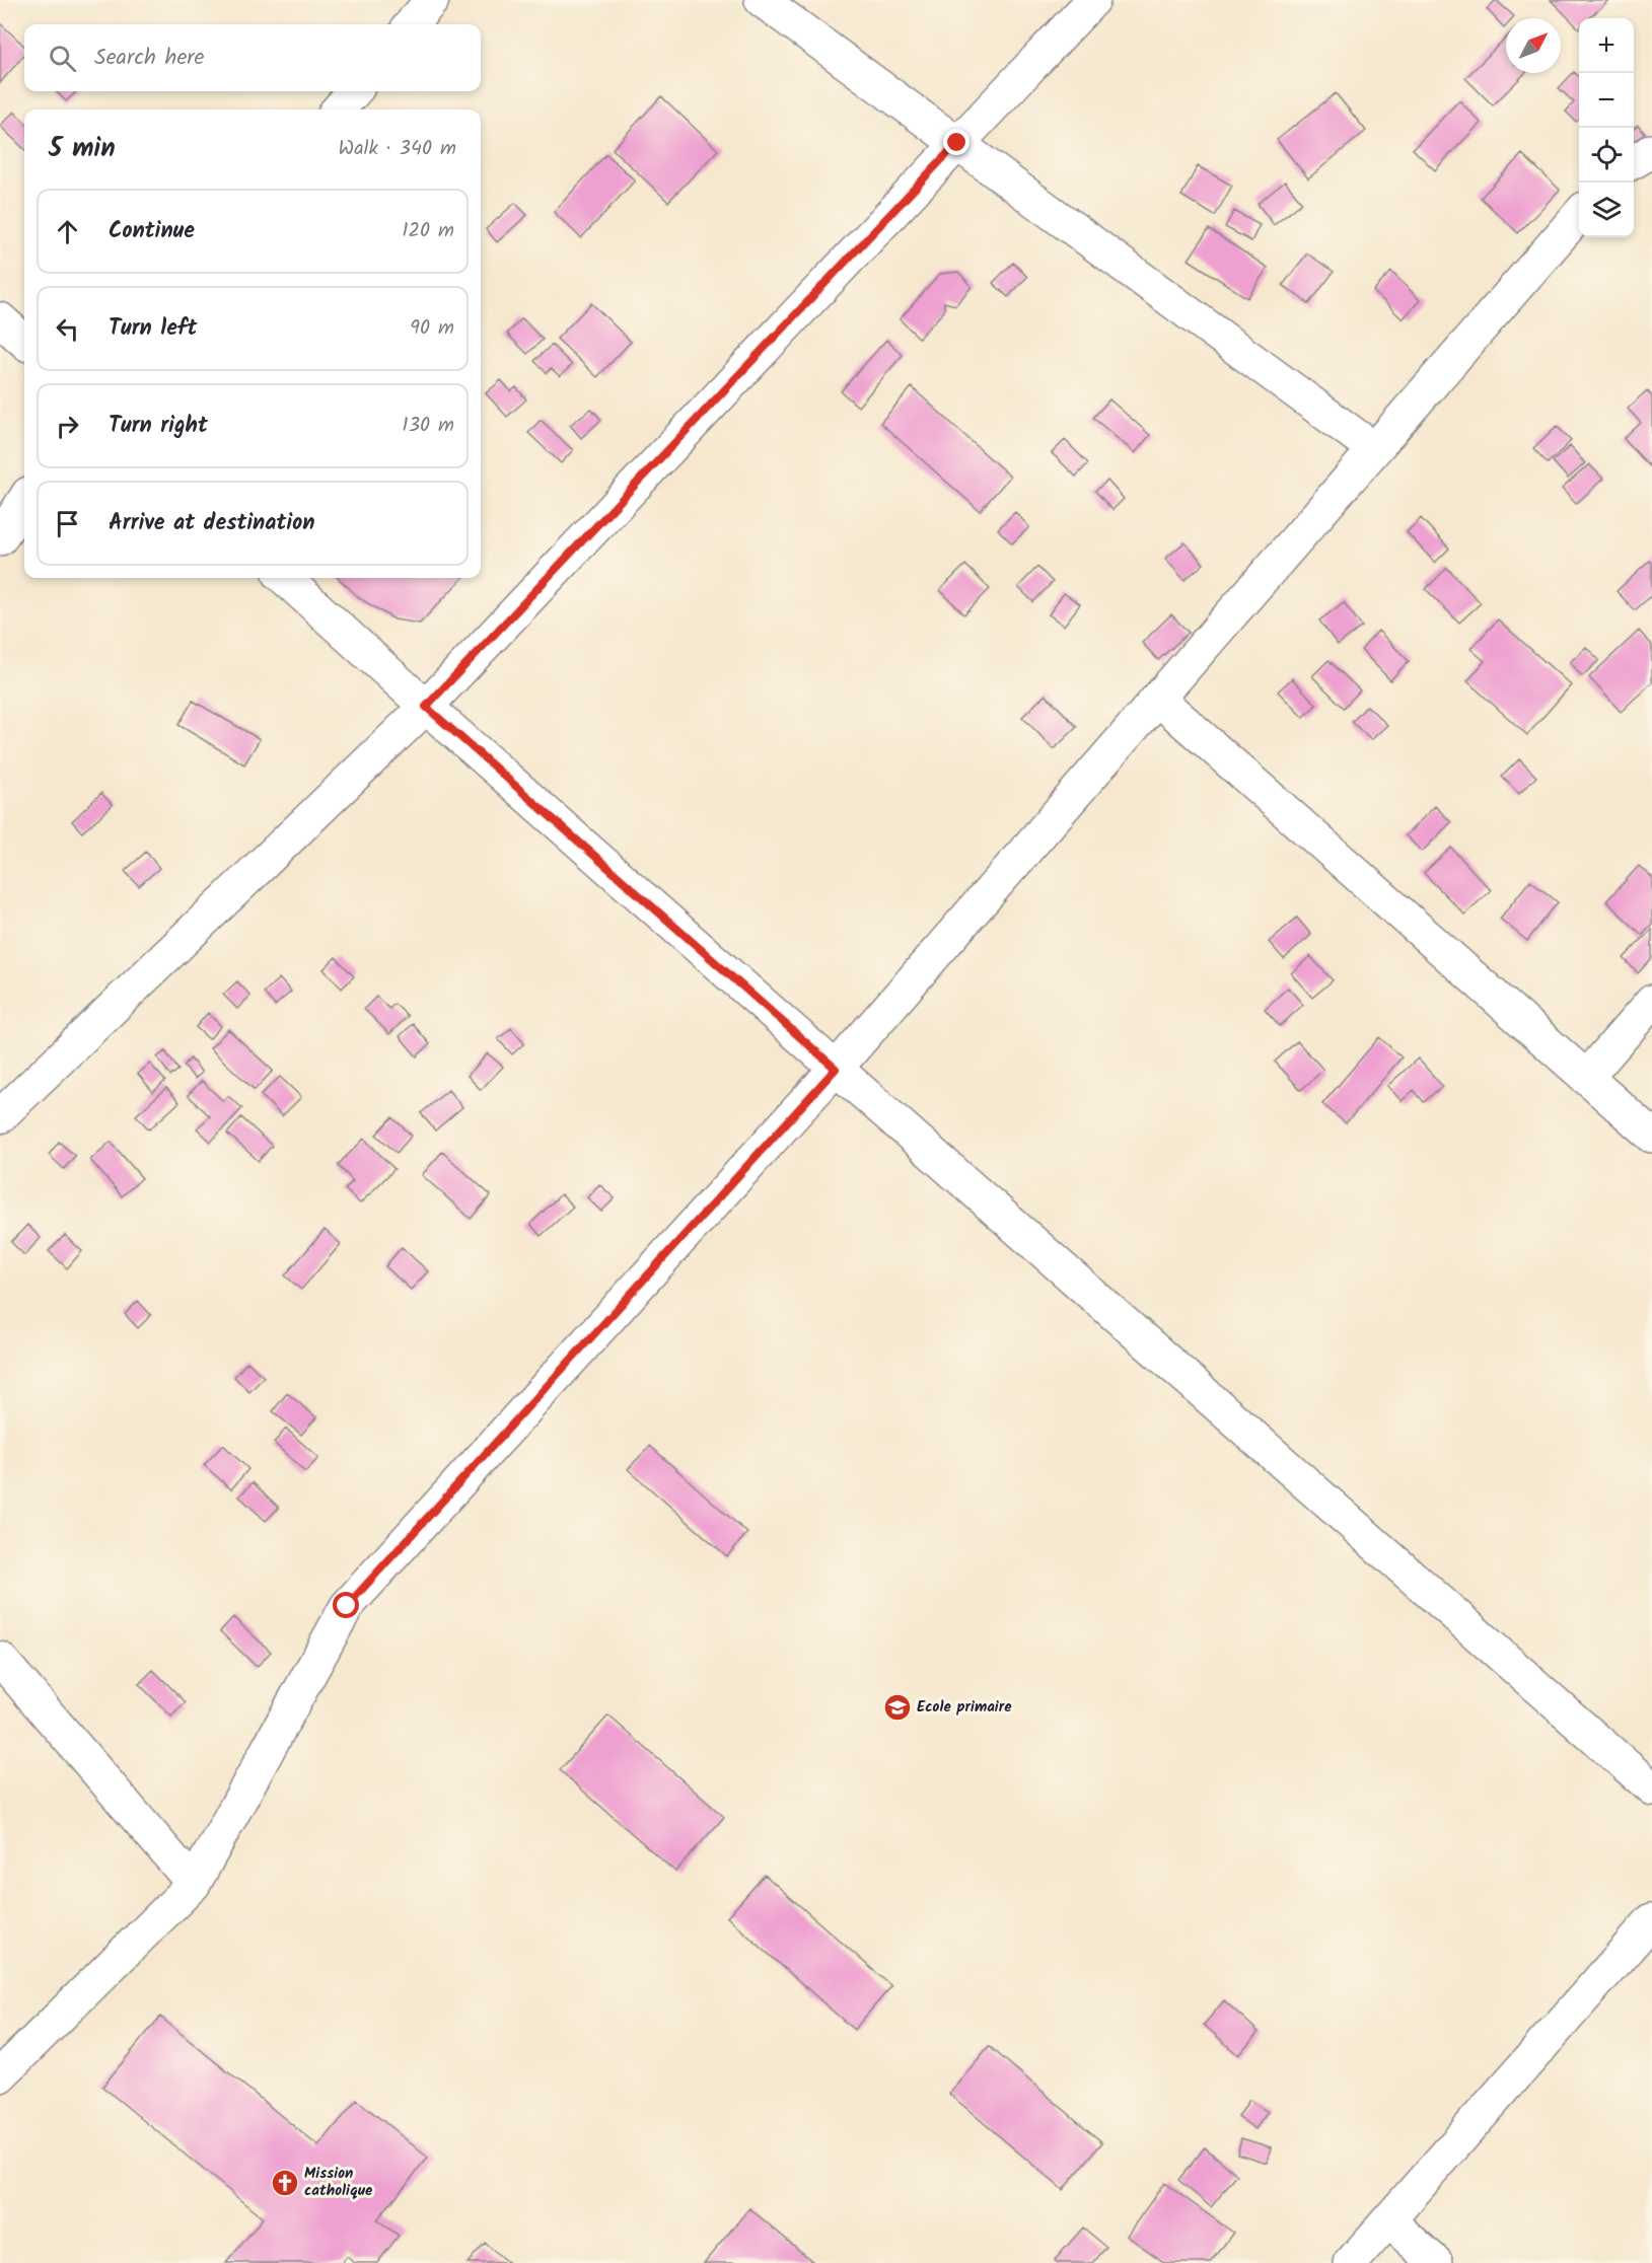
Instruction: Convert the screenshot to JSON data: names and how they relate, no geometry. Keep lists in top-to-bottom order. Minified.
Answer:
{"places":{"school or university":["Ecole primaire"],"church":["Mission catholique"]},"north":"top right","page":{"map_buttons":["+","−"],"search":"Search here","heading":["5 min","Walk · 340 m"],"list":[["Continue","120 m"],["Turn left","90 m"],["Turn right","130 m"],"Arrive at destination"]}}
